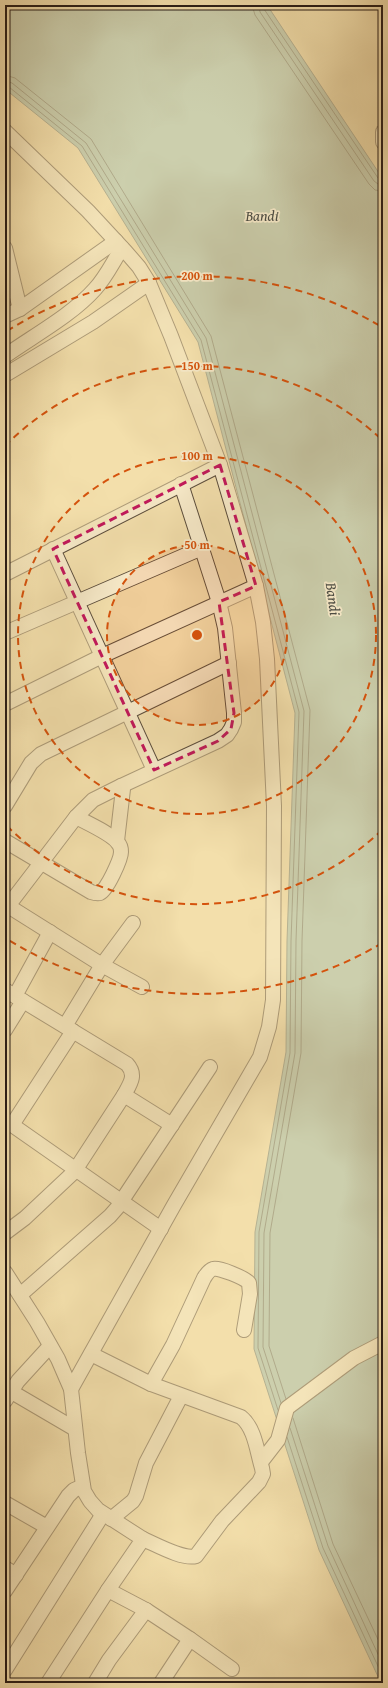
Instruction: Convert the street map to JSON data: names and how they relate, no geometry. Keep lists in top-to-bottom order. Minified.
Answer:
{"water":["Bandi"],"rings":["200 m","150 m","100 m","50 m"]}
